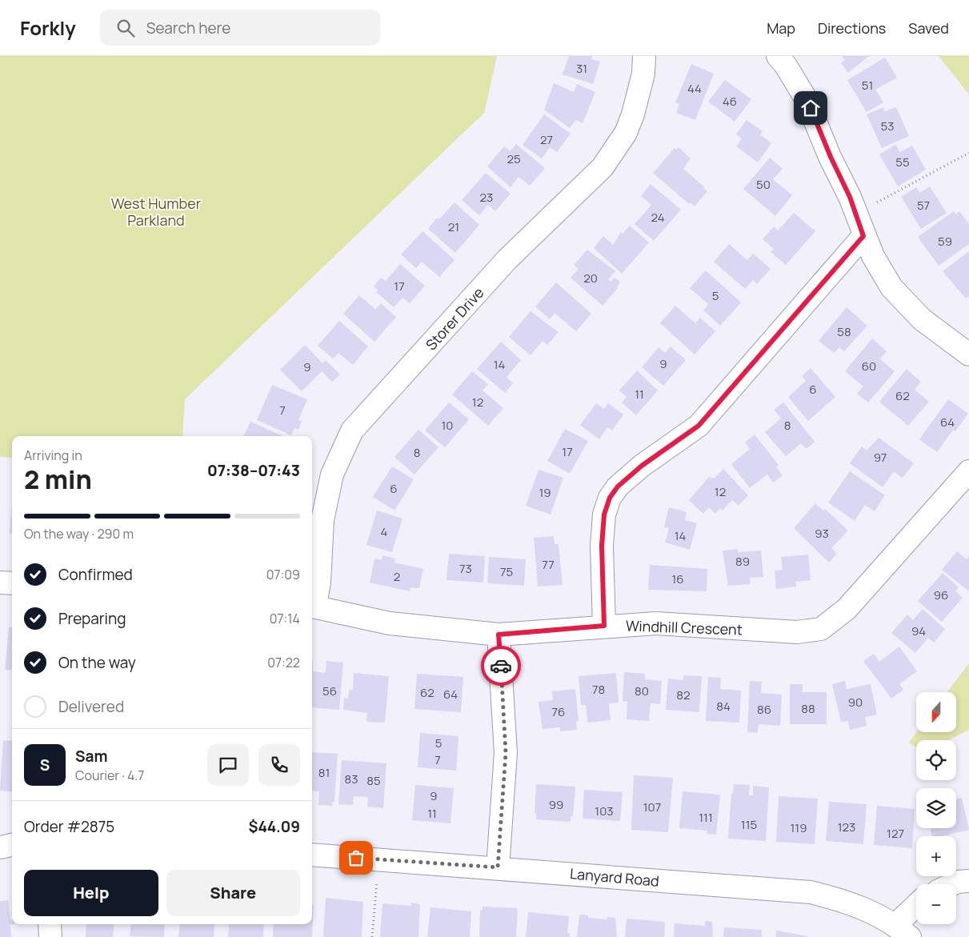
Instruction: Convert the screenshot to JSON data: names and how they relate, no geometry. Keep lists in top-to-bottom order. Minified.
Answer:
{"streets":{"street":["Storer Drive","Windhill Crescent","Lanyard Road"]},"crossings":[["Storer Drive","Windhill Crescent"]],"parks":["West Humber Parkland"],"house_numbers":["31","51","44","46","53","27","25","55","50","23","57","24","21","59","20","17","5","58","9","14","60","9","6","11","62","12","7","64","10","8","17","8","97","6","12","19","4","93","14","89","77","73","75","2","16","96","94","78","56","80","62","64","82","90","84","88","86","76","5","7","81","83","85","9","99","107","103","11","111","115","123","119","127"],"north":"bottom","page":{"header":"Forkly","search":"Search here","nav":["Map","Directions","Saved"],"heading":["2 min","Arriving in","07:38–07:43"],"panel":["Sam","Courier · 4.7","Order #2875","$44.09"],"bar":"On the way · 290 m","list":[["Confirmed","07:09"],["Preparing","07:14"],["On the way","07:22"],"Delivered"],"map_buttons":["+","−"],"round":"S","buttons":["Help","Share"]}}
